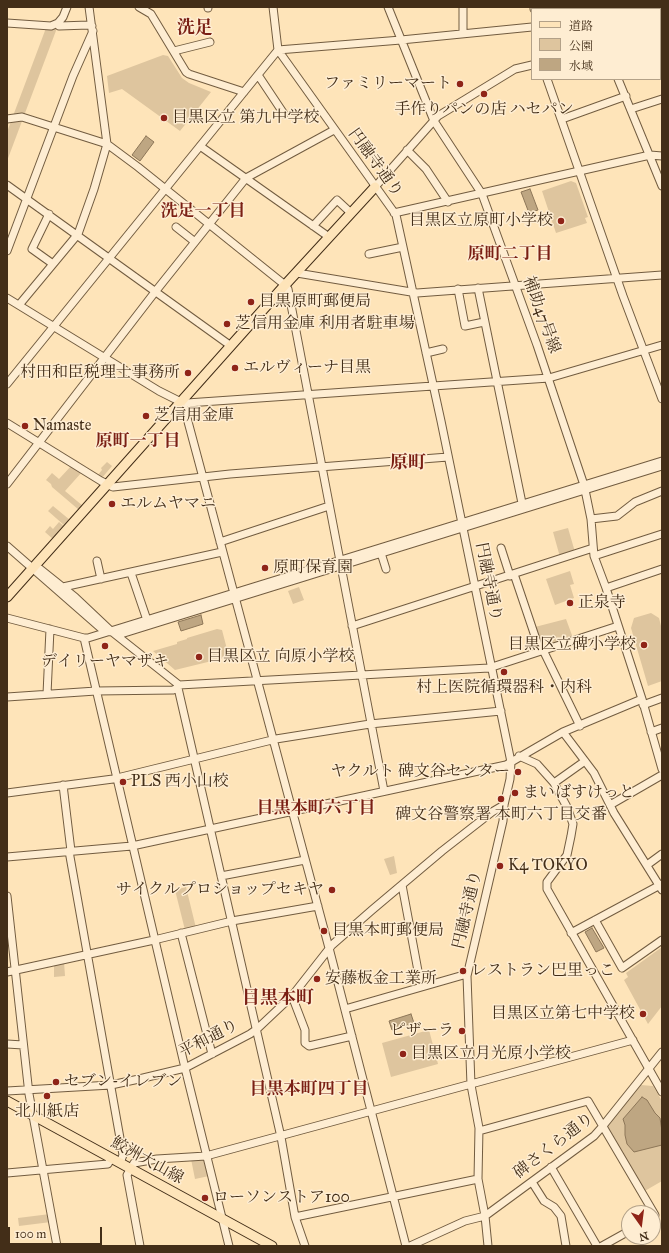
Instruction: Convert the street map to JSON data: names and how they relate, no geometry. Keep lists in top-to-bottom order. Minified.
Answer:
{"streets":{"main road":["鮫洲大山線"],"street":["円融寺通り","補助47号線","平和通り","碑さくら通り"]},"crossings":[["円融寺通り","平和通り"],["円融寺通り","碑さくら通り"]],"districts":["洗足","洗足一丁目","原町二丁目","原町一丁目","原町","目黒本町六丁目","目黒本町","目黒本町四丁目"],"places":["ファミリーマート","手作りパンの店 ハセパン","目黒区立 第九中学校","目黒区立原町小学校","目黒原町郵便局","芝信用金庫 利用者駐車場","エルヴィーナ目黒","村田和臣税理士事務所","芝信用金庫","Namaste","エルムヤマニ","原町保育園","正泉寺","目黒区立碑小学校","デイリーヤマザキ","目黒区立 向原小学校","村上医院循環器科・内科","ヤクルト 碑文谷センター","PLS 西小山校","まいばすけっと","碑文谷警察署 本町六丁目交番","K4 TOKYO","サイクルプロショップセキヤ","目黒本町郵便局","レストラン巴里っこ","安藤板金工業所","目黒区立第七中学校","ピザーラ","目黒区立月光原小学校","セブン-イレブン","北川紙店","ローソンストア100"],"legend":["道路","公園","水域"],"scale_bar":"100 m","north":"bottom"}
